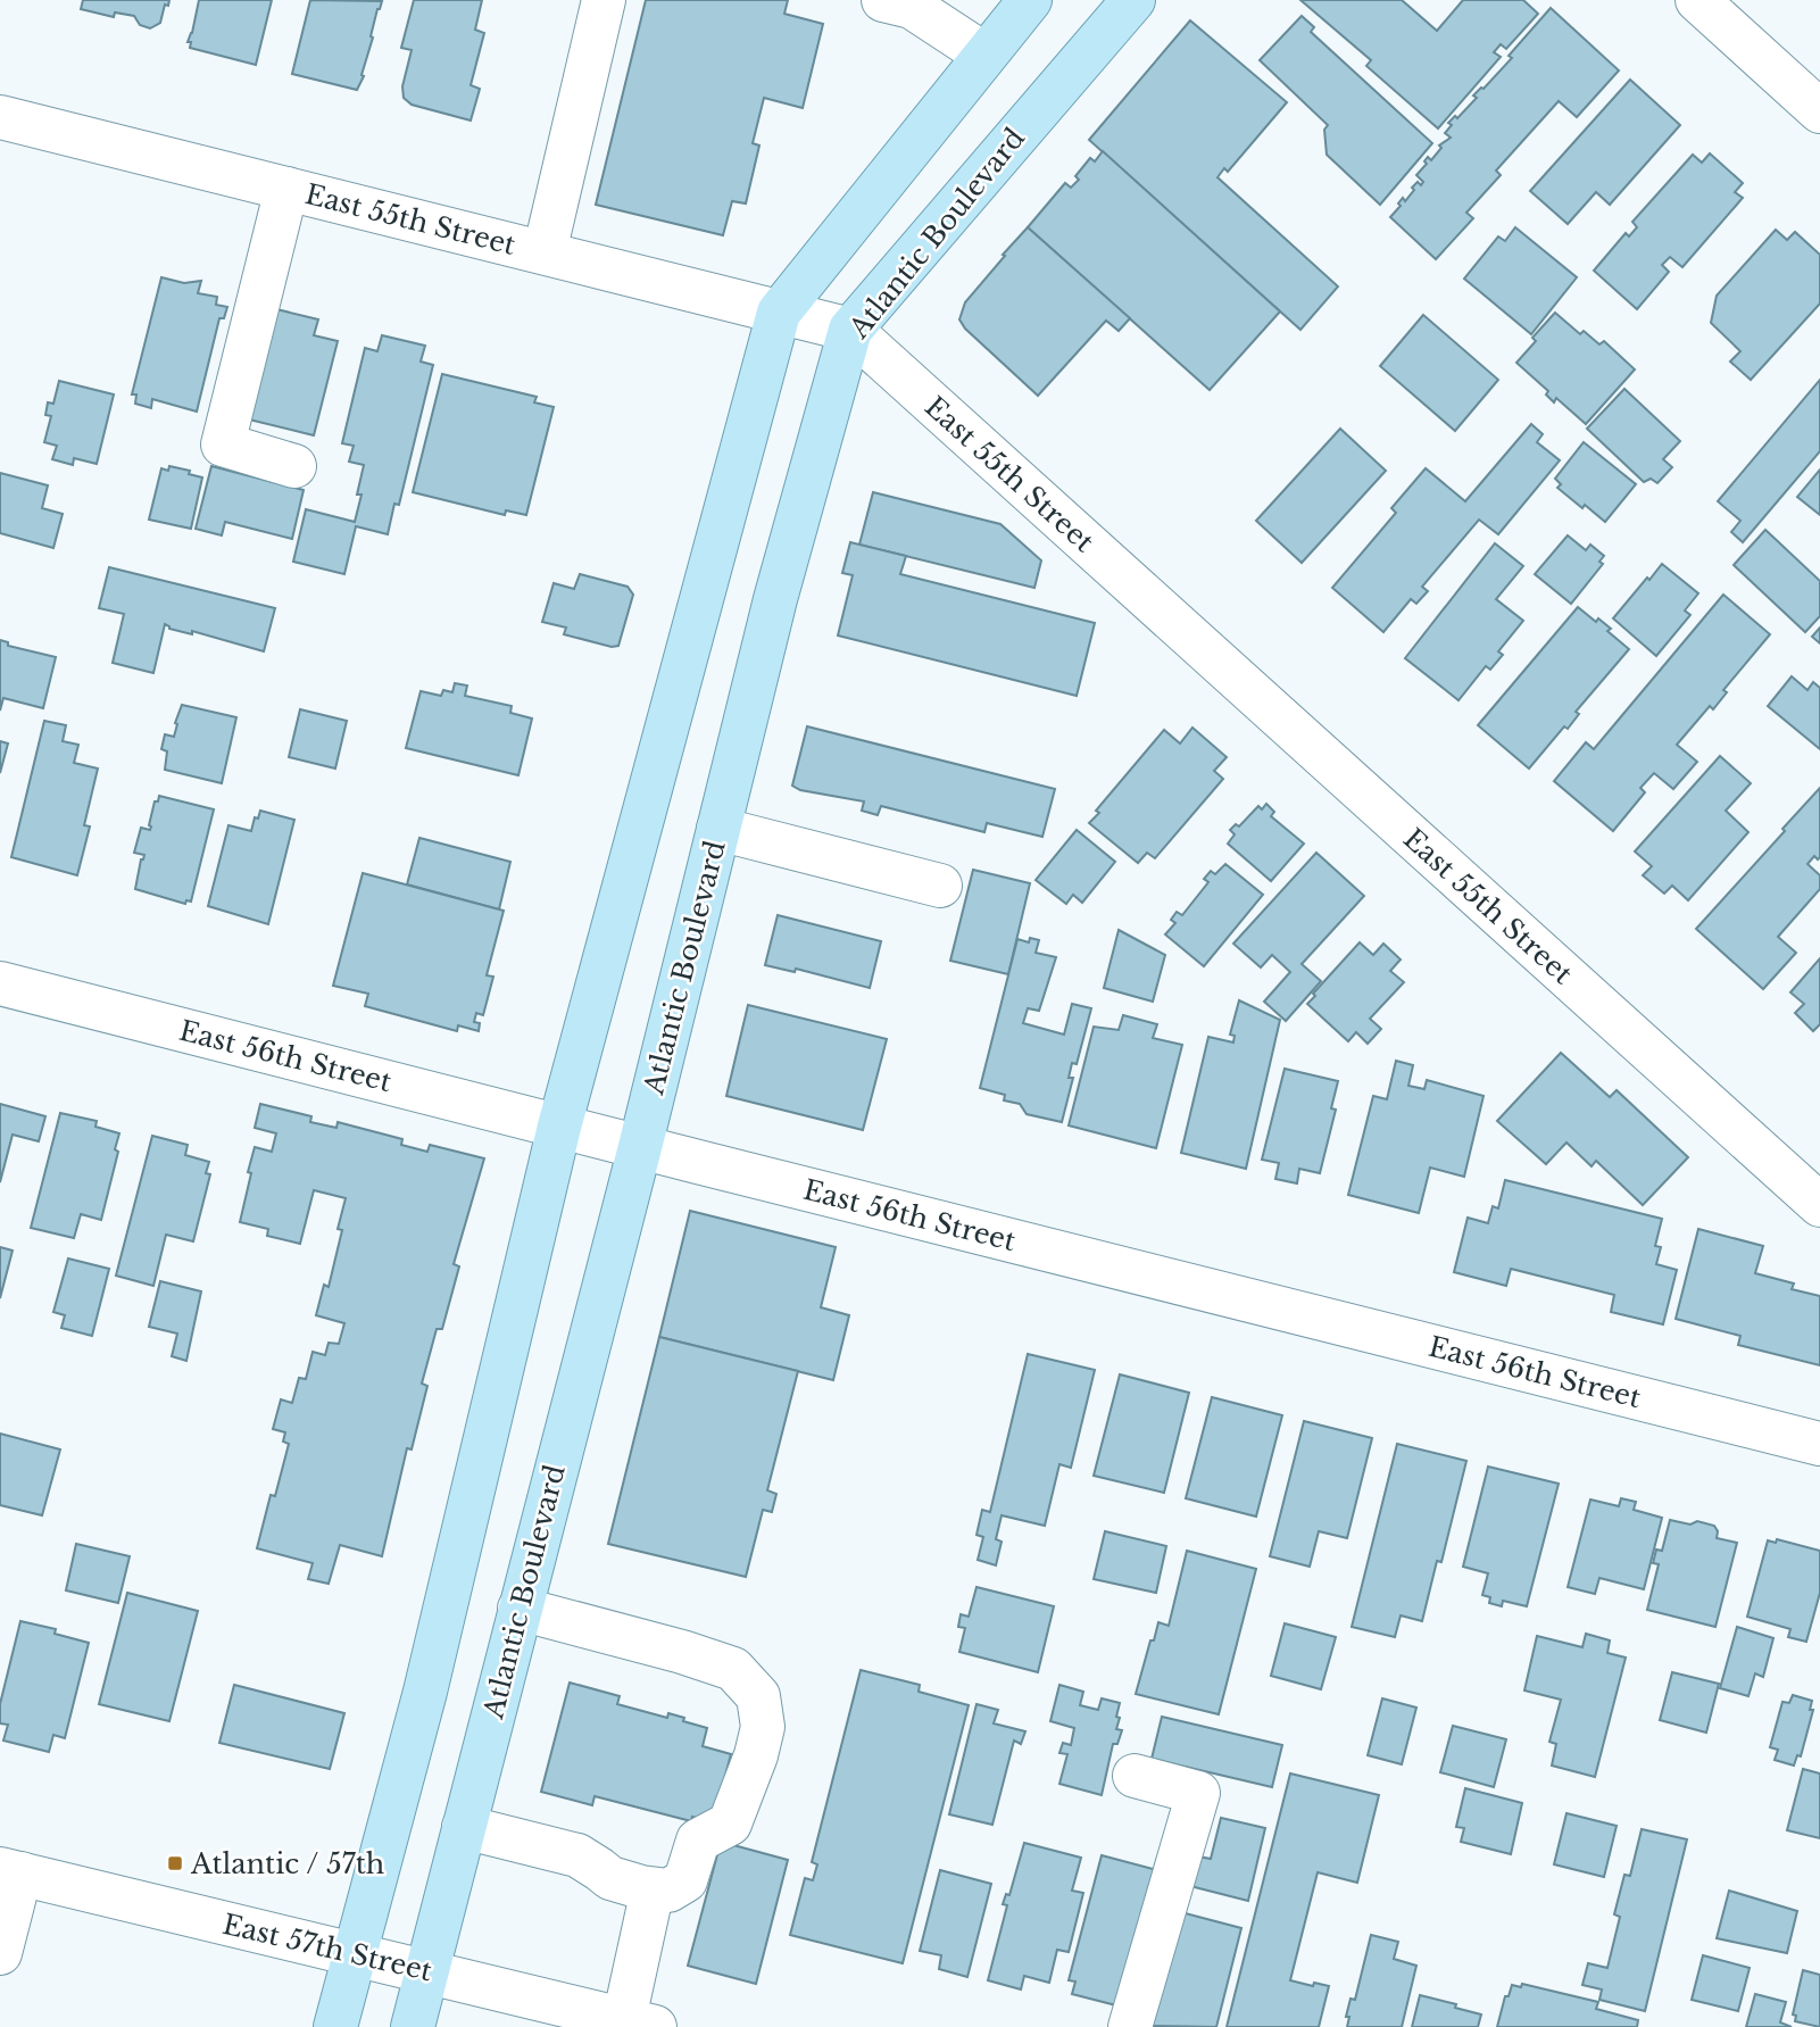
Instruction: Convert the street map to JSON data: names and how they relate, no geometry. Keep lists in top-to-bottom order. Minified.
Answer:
{"streets":{"main road":["Atlantic Boulevard"],"street":["East 55th Street","East 56th Street","East 57th Street"]},"crossings":[["East 55th Street","Atlantic Boulevard"],["Atlantic Boulevard","East 56th Street"],["Atlantic Boulevard","East 57th Street"]],"places":{"transit":["Atlantic / 57th"]}}
